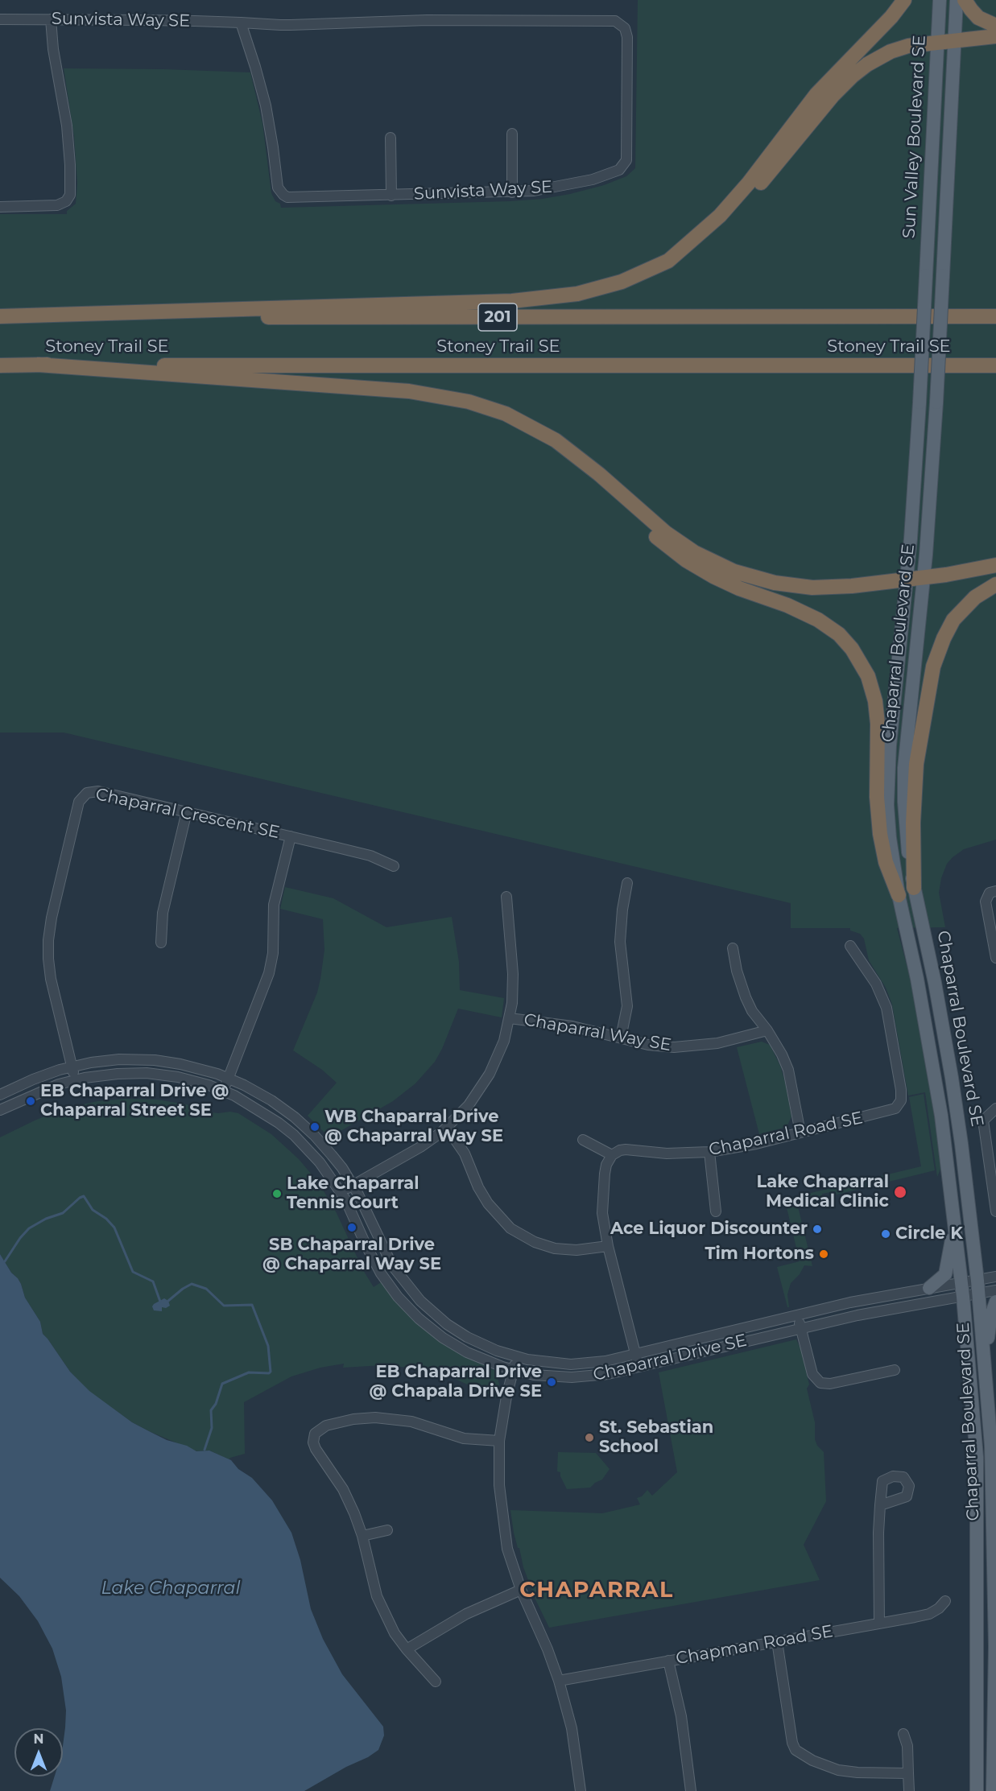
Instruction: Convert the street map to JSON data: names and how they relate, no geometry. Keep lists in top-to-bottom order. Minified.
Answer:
{"streets":{"highway":["201","Stoney Trail SE"],"main road":["Sun Valley Boulevard SE","Chaparral Boulevard SE"],"street":["Sunvista Way SE","Chaparral Crescent SE","Chaparral Way SE","Chaparral Road SE","Chaparral Drive SE","Chapman Road SE"]},"crossings":[["Sun Valley Boulevard SE","Chaparral Boulevard SE"],["Chaparral Boulevard SE","Chaparral Drive SE"],["Chaparral Crescent SE","Chaparral Drive SE"],["Chaparral Way SE","Chaparral Drive SE"]],"districts":["CHAPARRAL"],"water":["Lake Chaparral"],"places":["EB Chaparral Drive @ Chaparral Street SE","WB Chaparral Drive @ Chaparral Way SE","Lake Chaparral Medical Clinic","Lake Chaparral Tennis Court","SB Chaparral Drive @ Chaparral Way SE","Ace Liquor Discounter","Circle K","Tim Hortons","EB Chaparral Drive @ Chapala Drive SE","St. Sebastian School"],"north":"top"}
